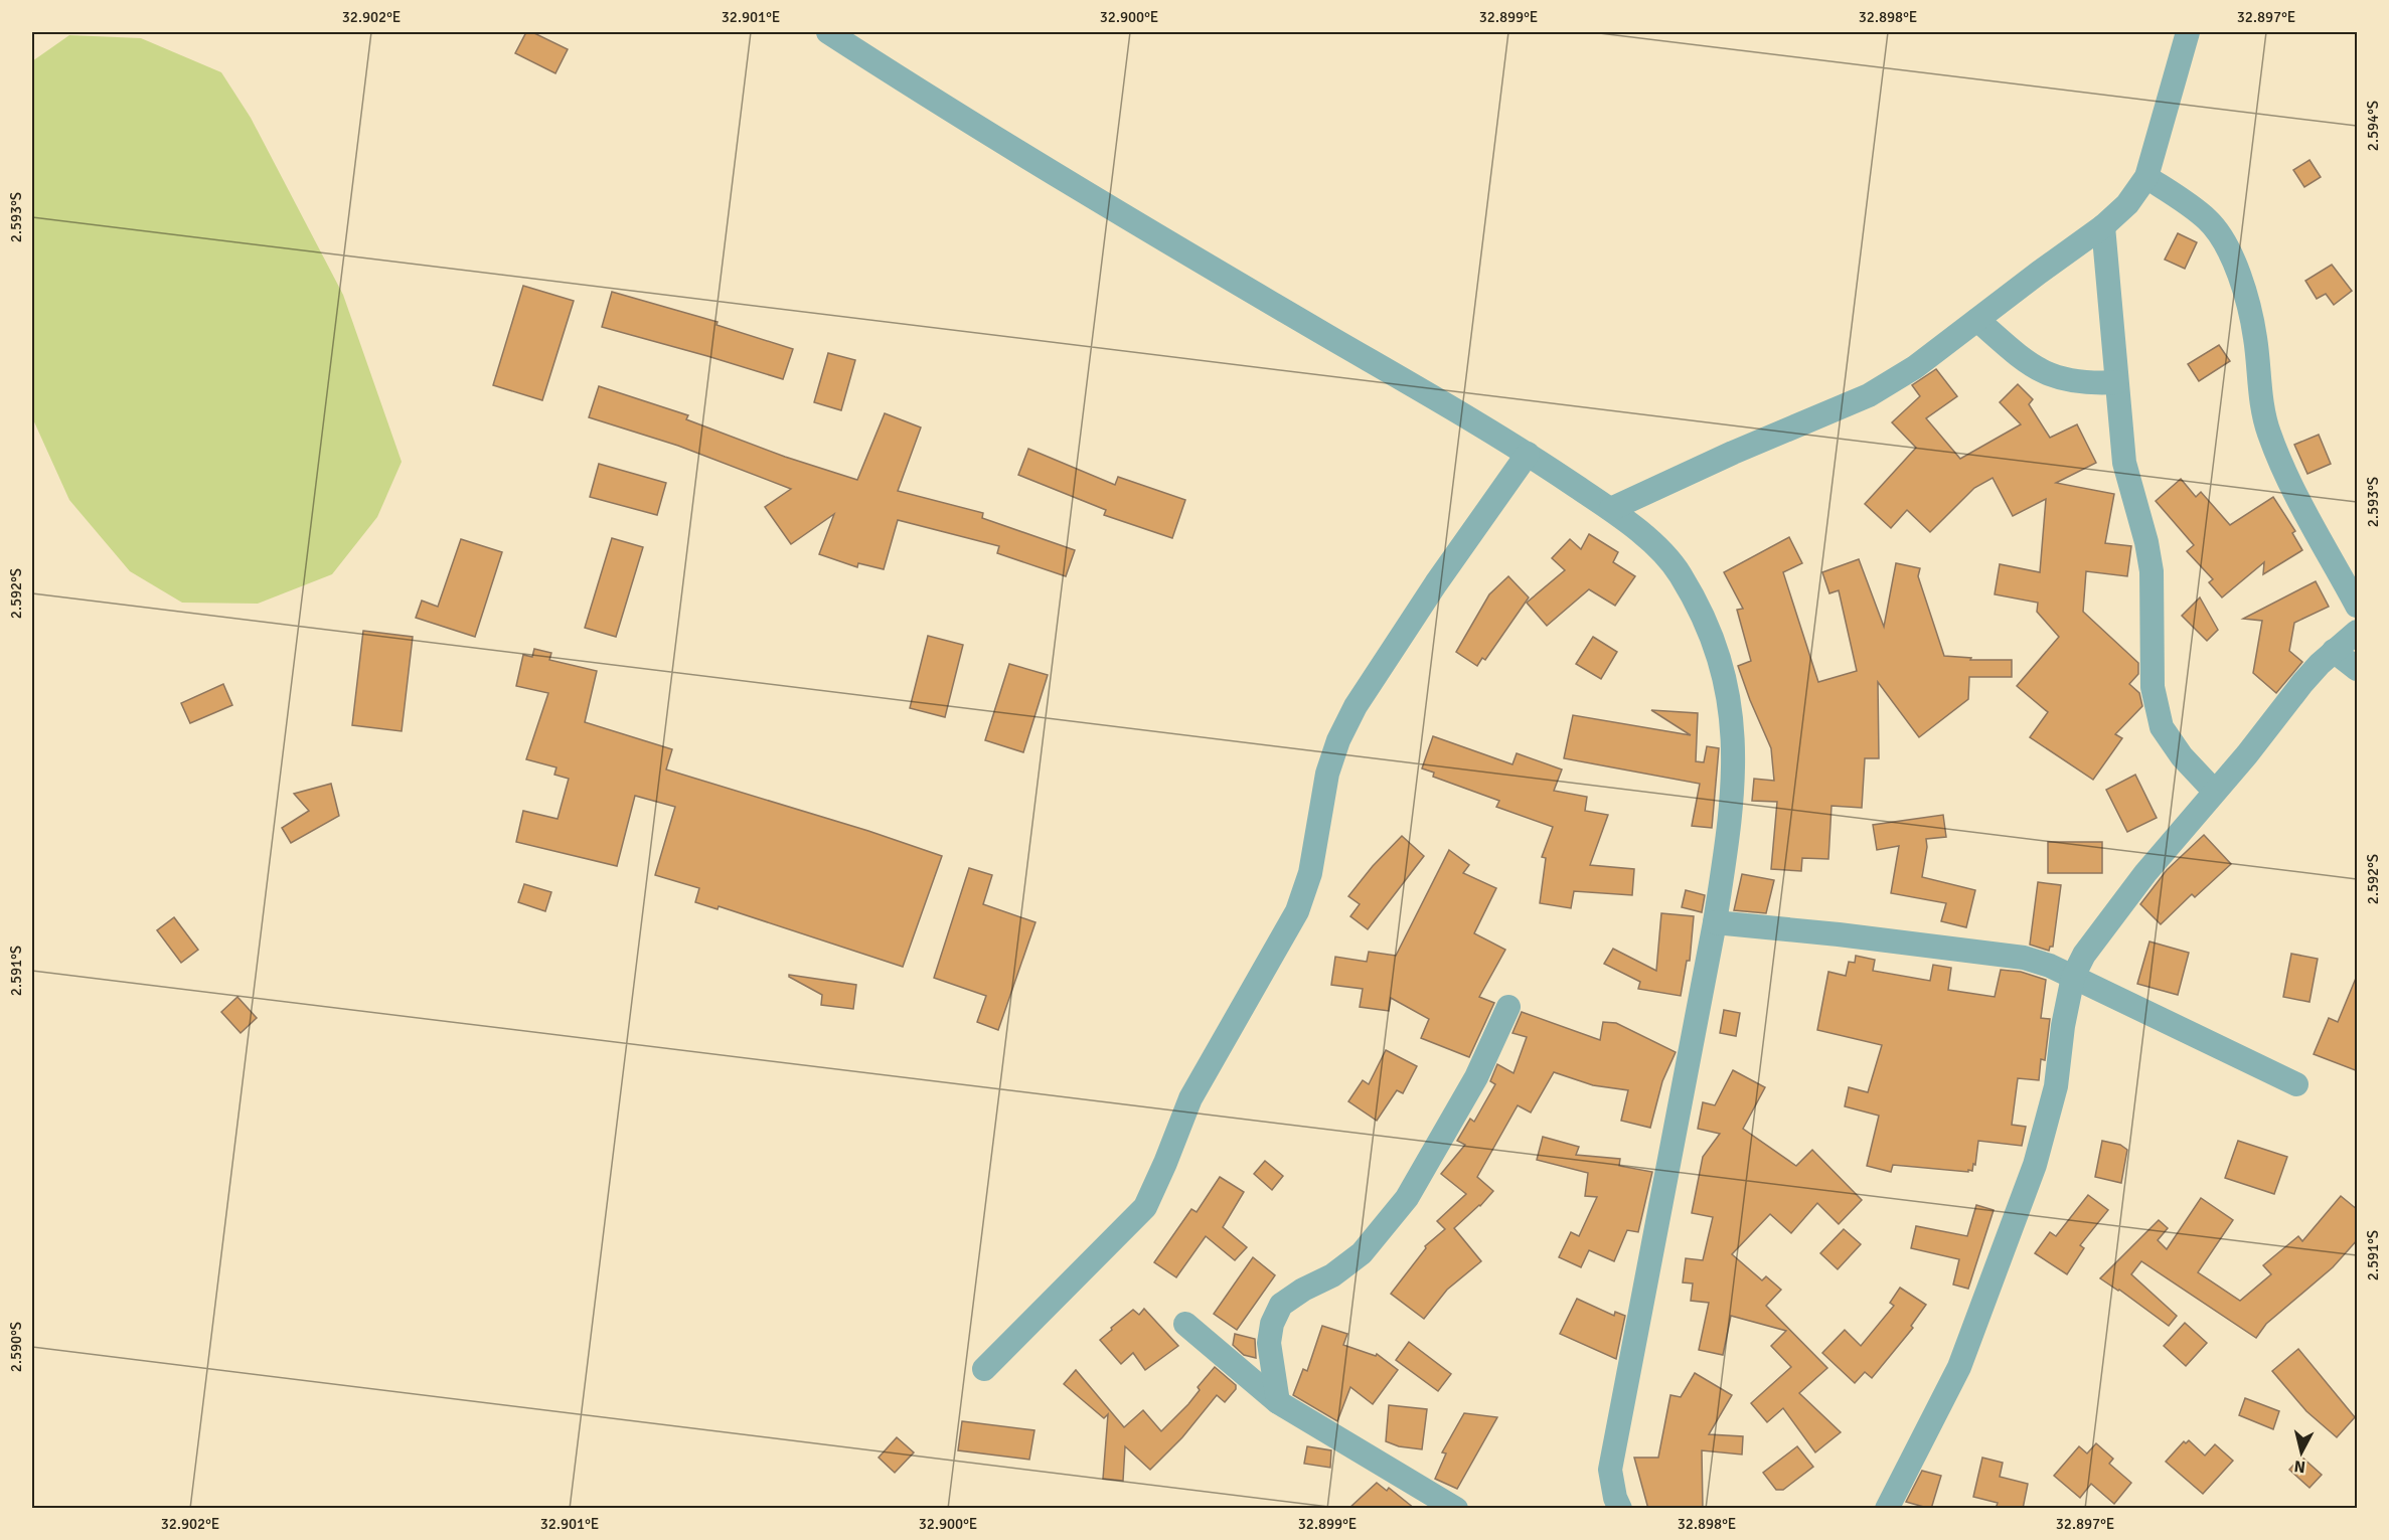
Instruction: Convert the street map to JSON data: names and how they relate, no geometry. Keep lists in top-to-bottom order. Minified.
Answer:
{"north":"bottom","coordinates":["32.902°E","32.901°E","32.900°E","32.899°E","32.898°E","32.897°E","2.594°S","2.593°S","2.592°S","2.591°S","2.590°S"]}
